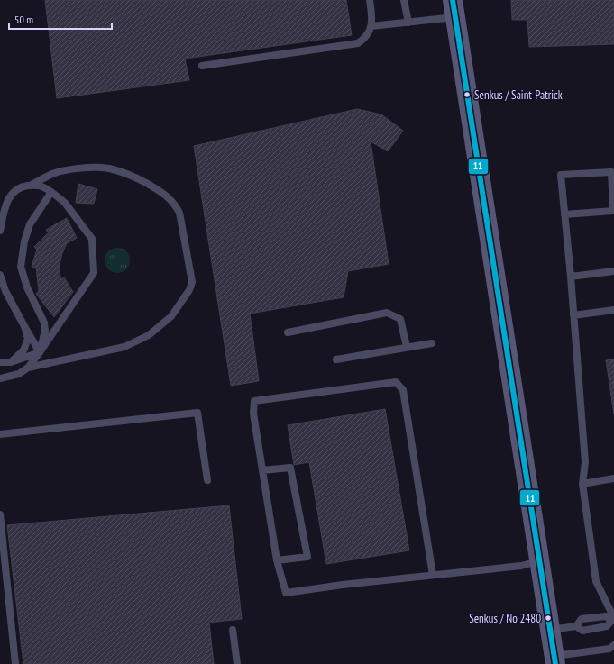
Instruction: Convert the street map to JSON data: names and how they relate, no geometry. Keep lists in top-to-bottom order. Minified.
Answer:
{"places":["Senkus / Saint-Patrick","Senkus / No 2480"],"lines":["transit line 11"],"scale_bar":"50 m"}
